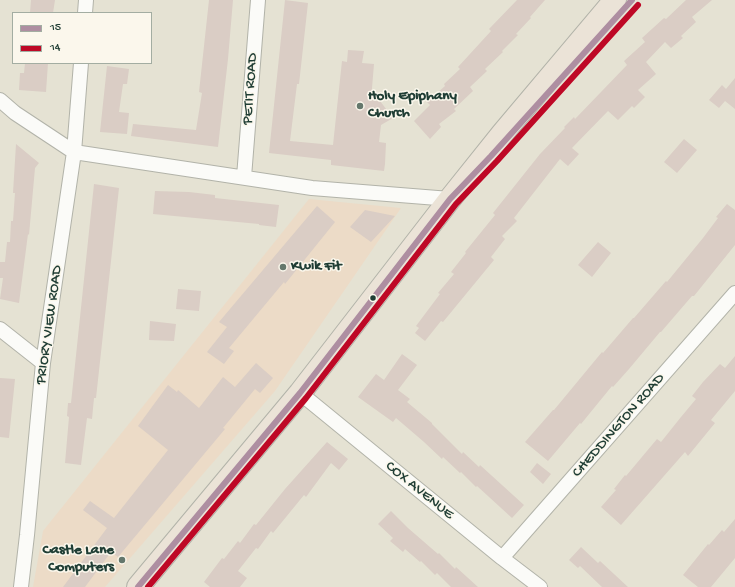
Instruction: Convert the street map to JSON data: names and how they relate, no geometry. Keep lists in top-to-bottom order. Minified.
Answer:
{"streets":{"street":["PETIT ROAD","PRIORY VIEW ROAD","CHEDDINGTON ROAD","COX AVENUE"]},"crossings":[["CHEDDINGTON ROAD","COX AVENUE"]],"places":["Holy Epiphany Church","Kwik Fit","Castle Lane Computers"],"lines":["transit line 15","transit line 14"],"legend":["15","14"]}
